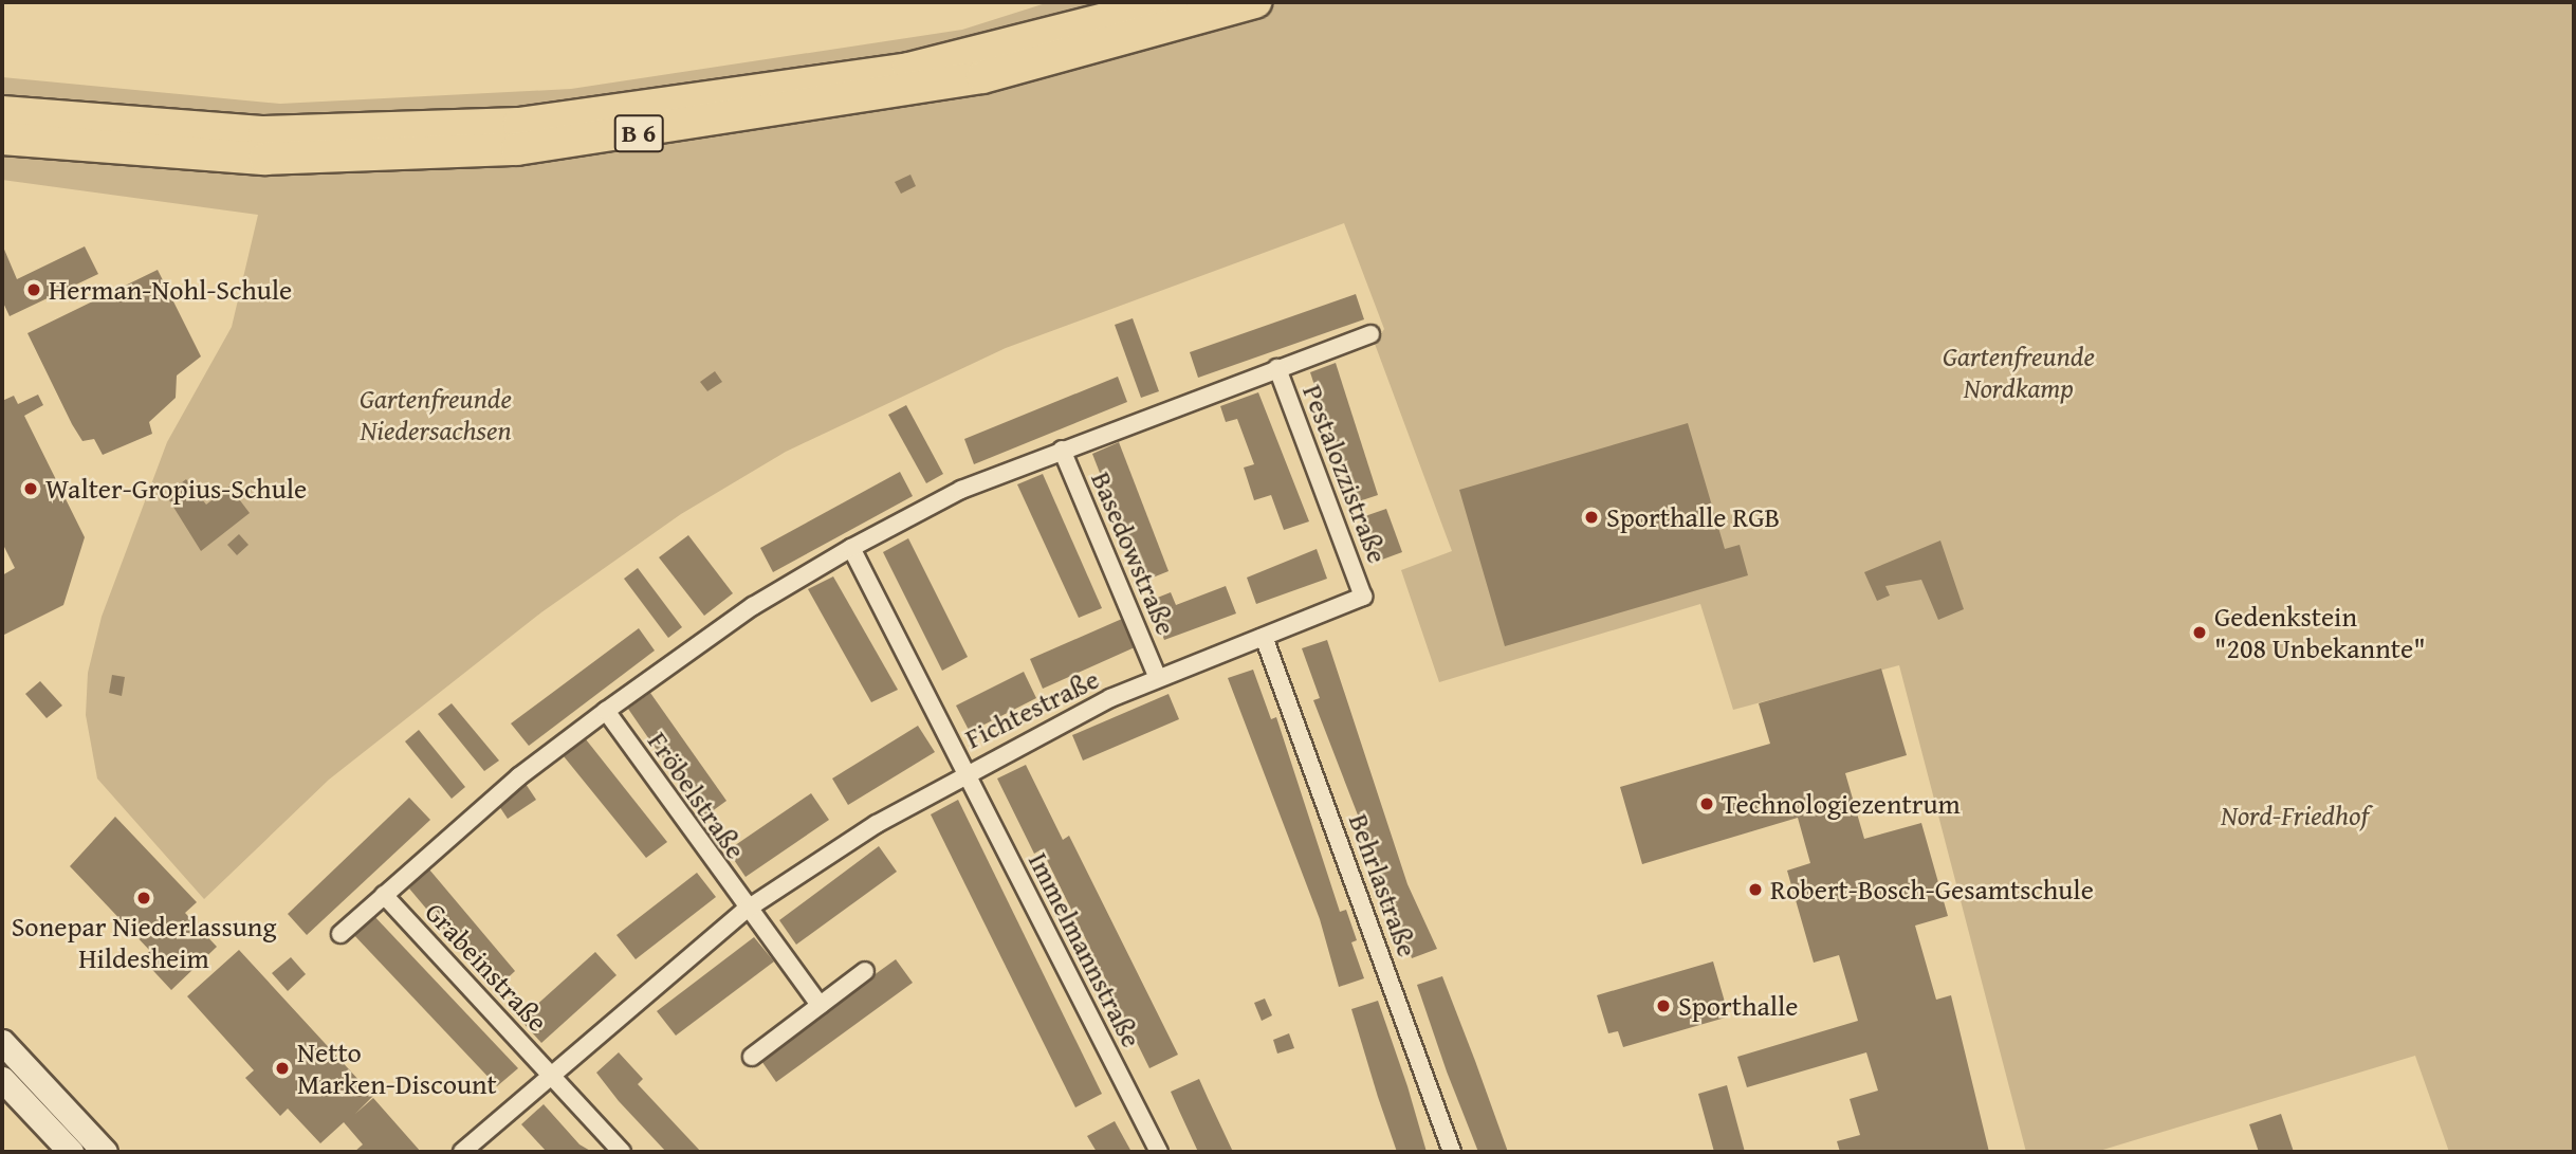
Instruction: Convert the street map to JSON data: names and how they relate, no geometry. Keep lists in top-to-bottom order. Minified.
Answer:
{"streets":{"highway":["B 6"],"street":["Pestalozzistraße","Basedowstraße","Fichtestraße","Fröbelstraße","Behrlastraße","Immelmannstraße","Grabeinstraße"]},"crossings":[["Pestalozzistraße","Basedowstraße"],["Pestalozzistraße","Fichtestraße"],["Basedowstraße","Fichtestraße"],["Basedowstraße","Fröbelstraße"],["Basedowstraße","Immelmannstraße"],["Basedowstraße","Grabeinstraße"],["Fichtestraße","Fröbelstraße"],["Fichtestraße","Behrlastraße"],["Fichtestraße","Immelmannstraße"],["Fichtestraße","Grabeinstraße"],["Fröbelstraße","Grabeinstraße"]],"parks":["Gartenfreunde Nordkamp","Gartenfreunde Niedersachsen","Nord-Friedhof"],"places":["Herman-Nohl-Schule","Walter-Gropius-Schule","Sporthalle RGB","Gedenkstein \"208 Unbekannte\"","Technologiezentrum","Robert-Bosch-Gesamtschule","Sonepar Niederlassung Hildesheim","Sporthalle","Netto Marken-Discount"]}
